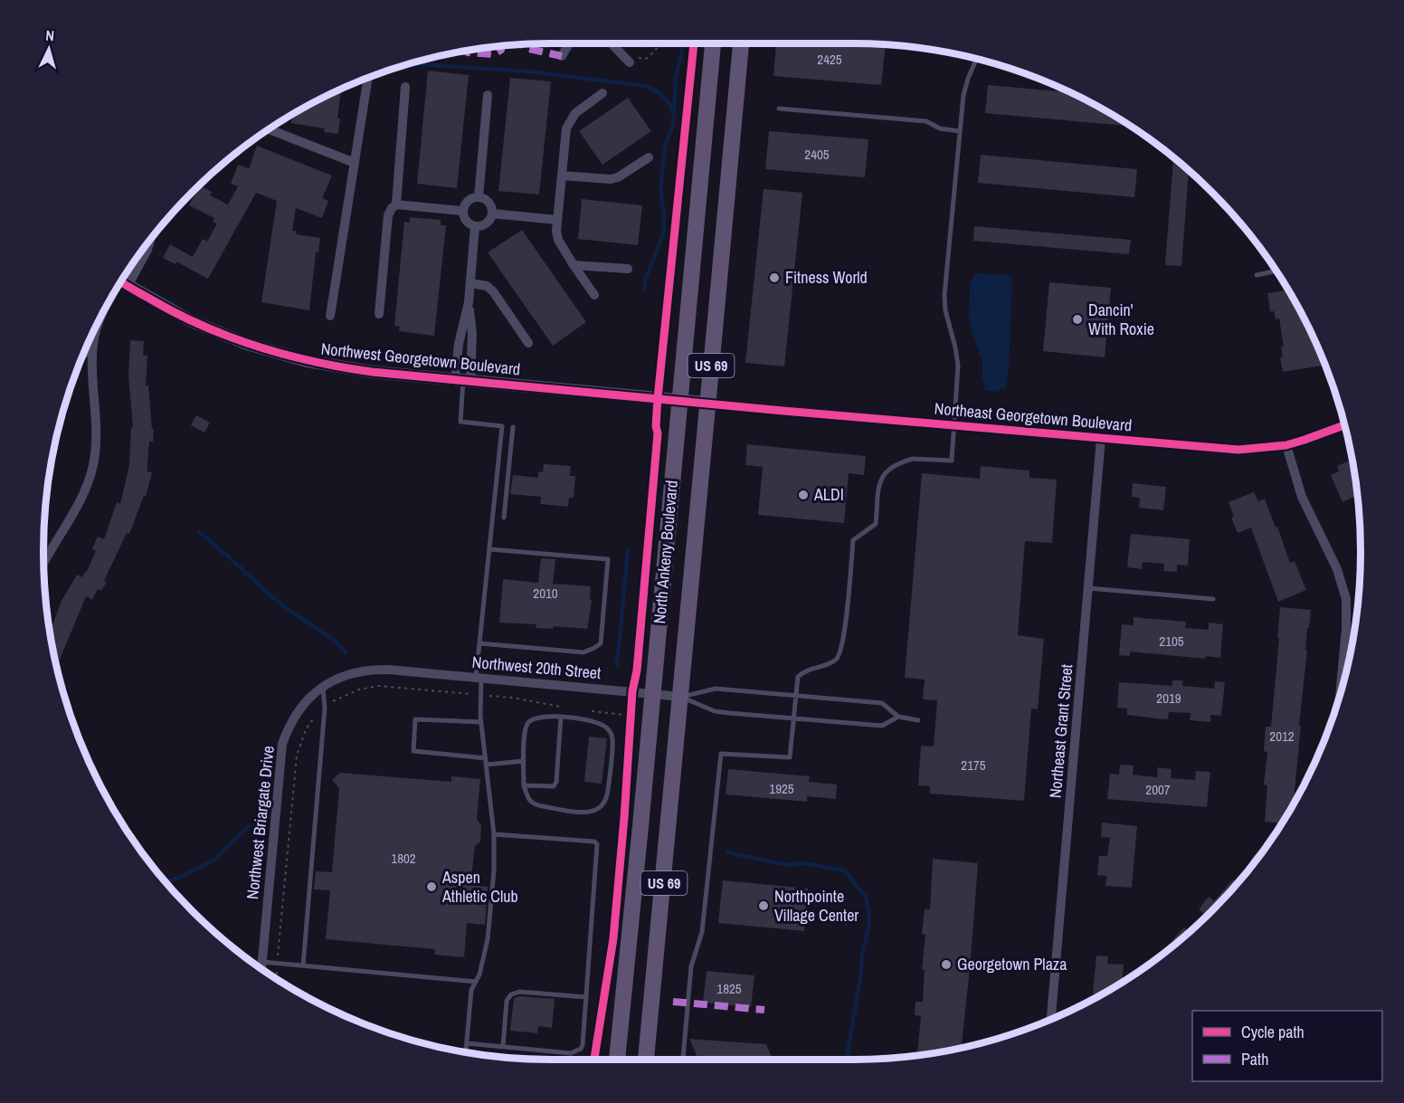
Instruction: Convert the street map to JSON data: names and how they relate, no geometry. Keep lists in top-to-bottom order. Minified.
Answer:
{"streets":{"main road":["US 69","North Ankeny Boulevard"],"street":["Northwest Georgetown Boulevard","Northeast Georgetown Boulevard","Northwest 20th Street","Northeast Grant Street","Northwest Briargate Drive"]},"crossings":[["Northwest Georgetown Boulevard","Northeast Georgetown Boulevard"],["Northwest Georgetown Boulevard","North Ankeny Boulevard"],["Northeast Georgetown Boulevard","North Ankeny Boulevard"],["Northeast Georgetown Boulevard","Northeast Grant Street"],["North Ankeny Boulevard","Northwest 20th Street"],["Northwest 20th Street","Northwest Briargate Drive"]],"places":["Fitness World","Dancin' With Roxie","ALDI","Aspen Athletic Club","Northpointe Village Center","Georgetown Plaza"],"house_numbers":["2425","2405","2010","2105","2019","2012","2175","1925","2007","1802","1825"],"legend":["Cycle path","Path"],"north":"top"}
